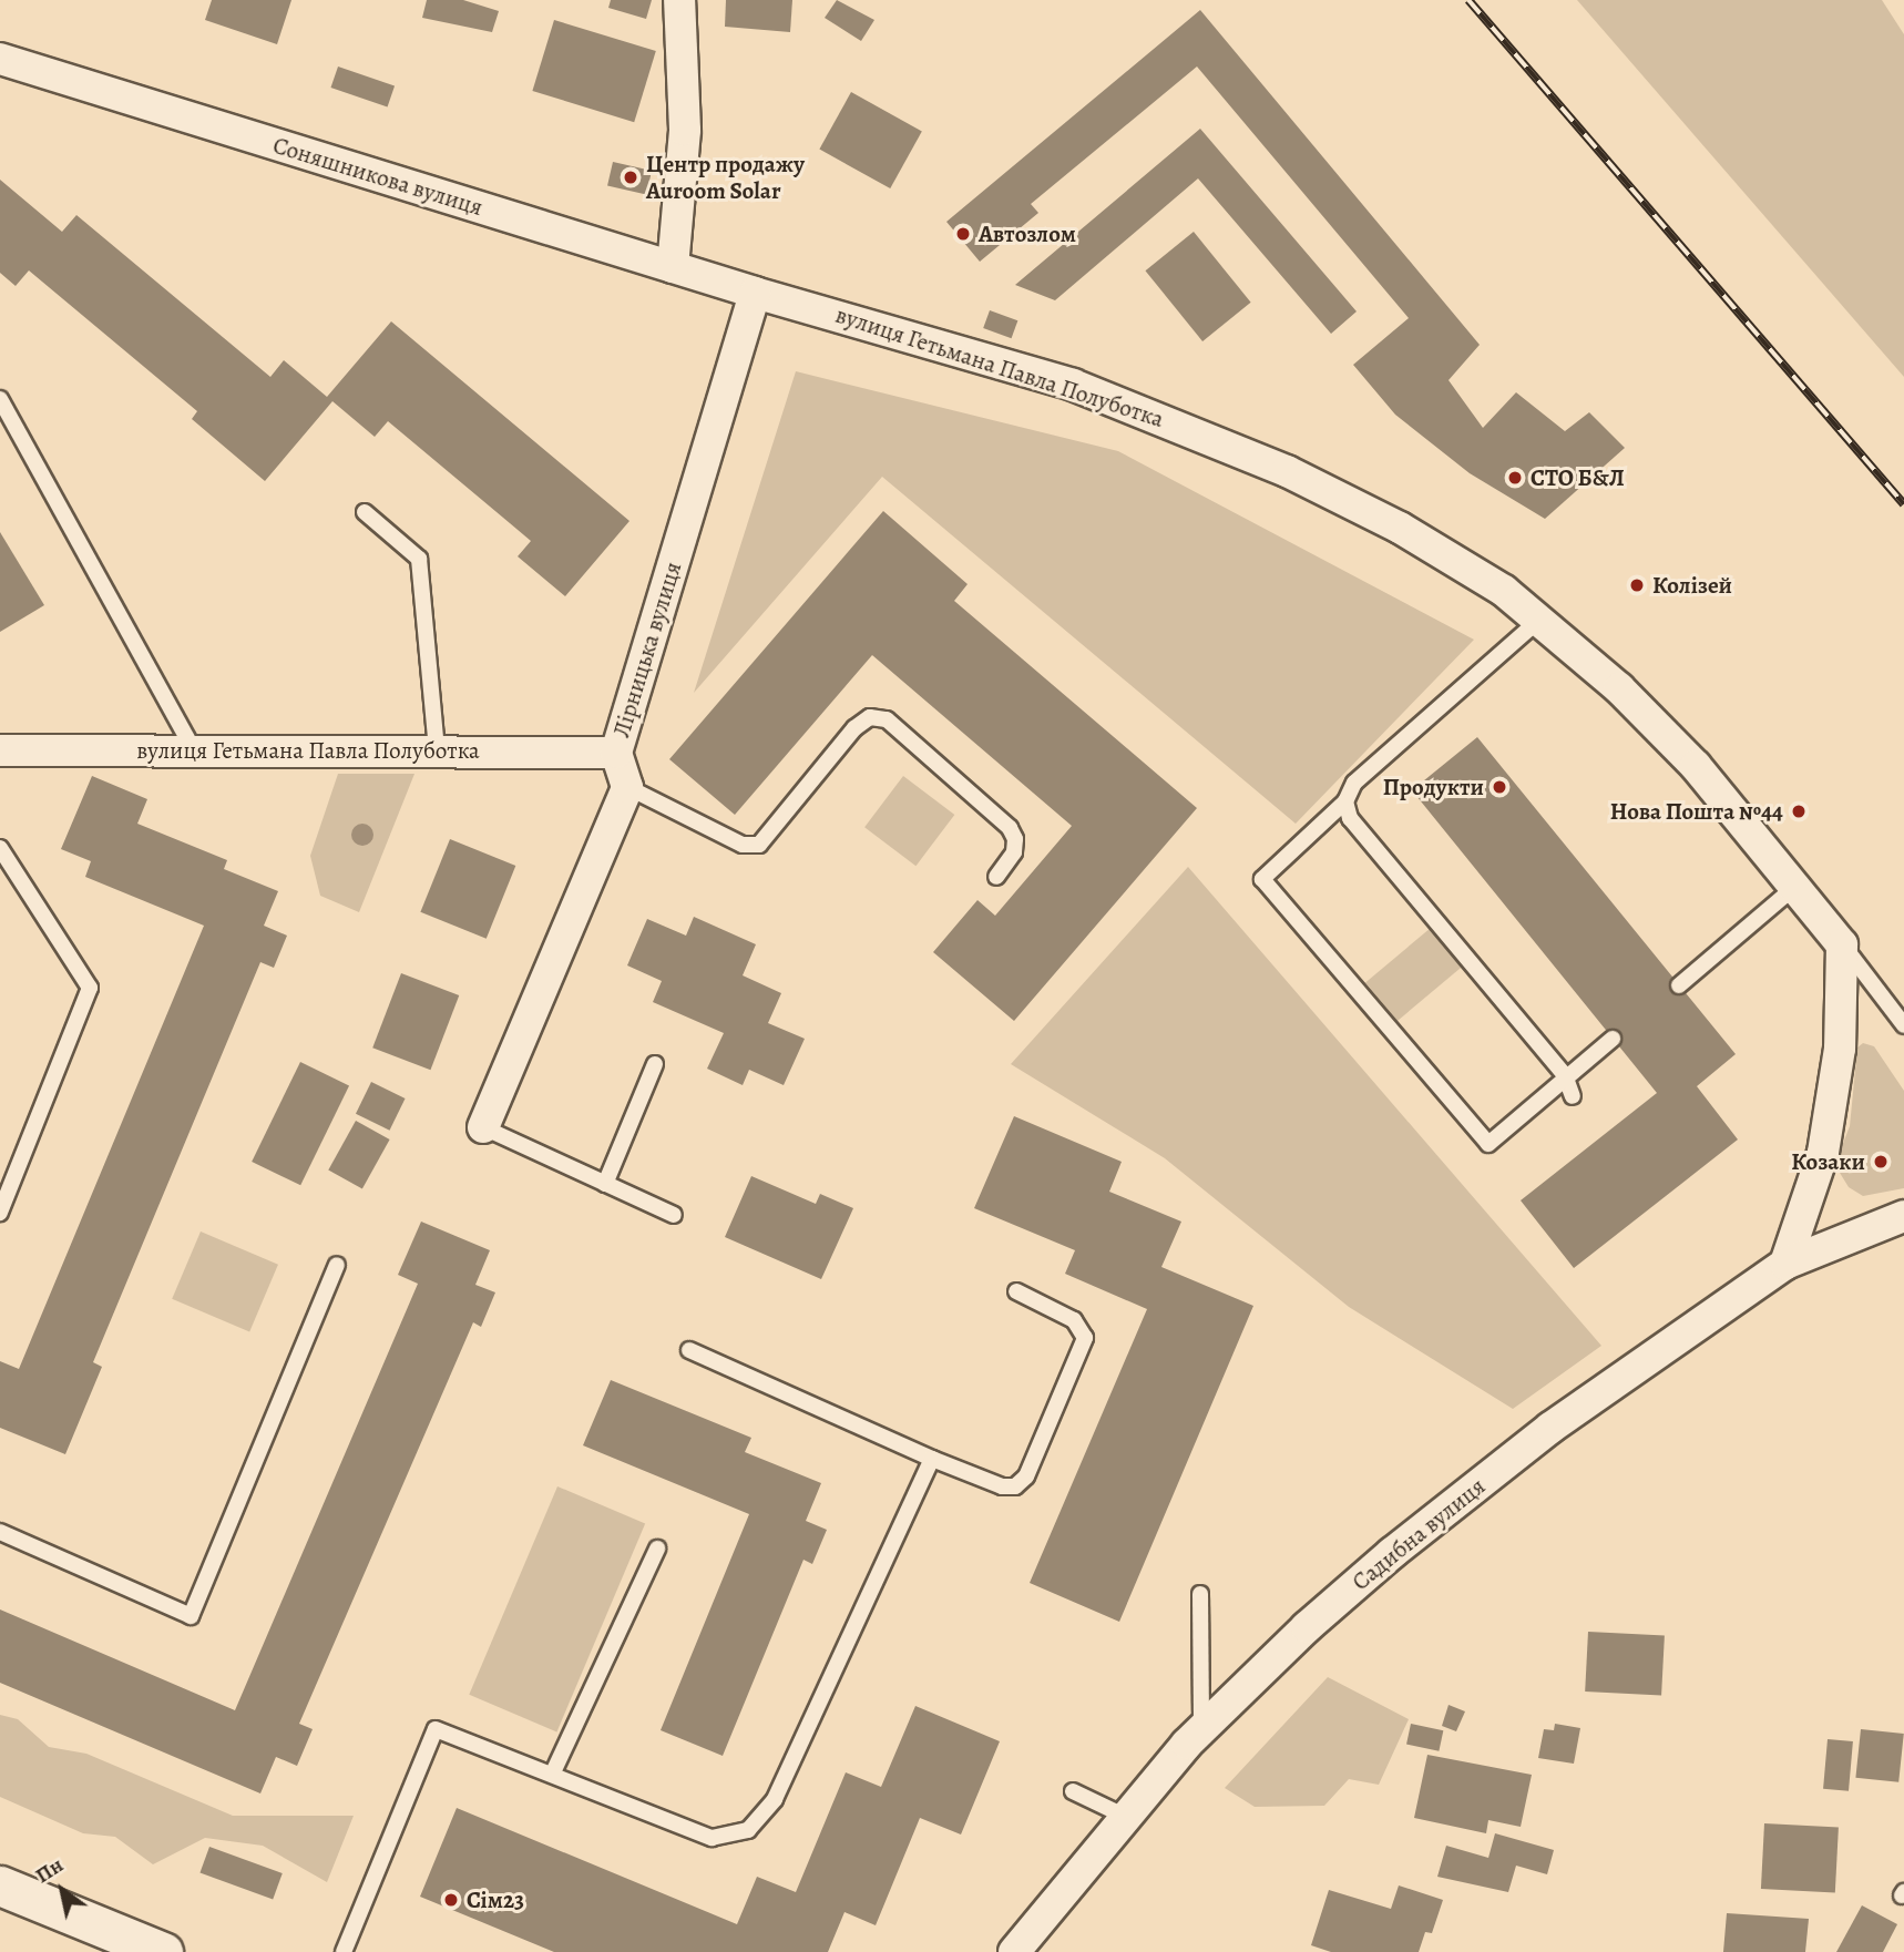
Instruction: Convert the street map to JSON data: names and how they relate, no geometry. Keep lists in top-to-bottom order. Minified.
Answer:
{"streets":{"street":["Соняшникова вулиця","вулиця Гетьмана Павла Полуботка","Лірницька вулиця","Садибна вулиця"]},"crossings":[["Соняшникова вулиця","вулиця Гетьмана Павла Полуботка"],["Соняшникова вулиця","Лірницька вулиця"],["вулиця Гетьмана Павла Полуботка","Лірницька вулиця"]],"places":["Центр продажу Auroom Solar","Автозлом","СТО Б&Л","Колізей","Продукти","Нова Пошта №44","Козаки","Сім23"],"north":"top left"}
